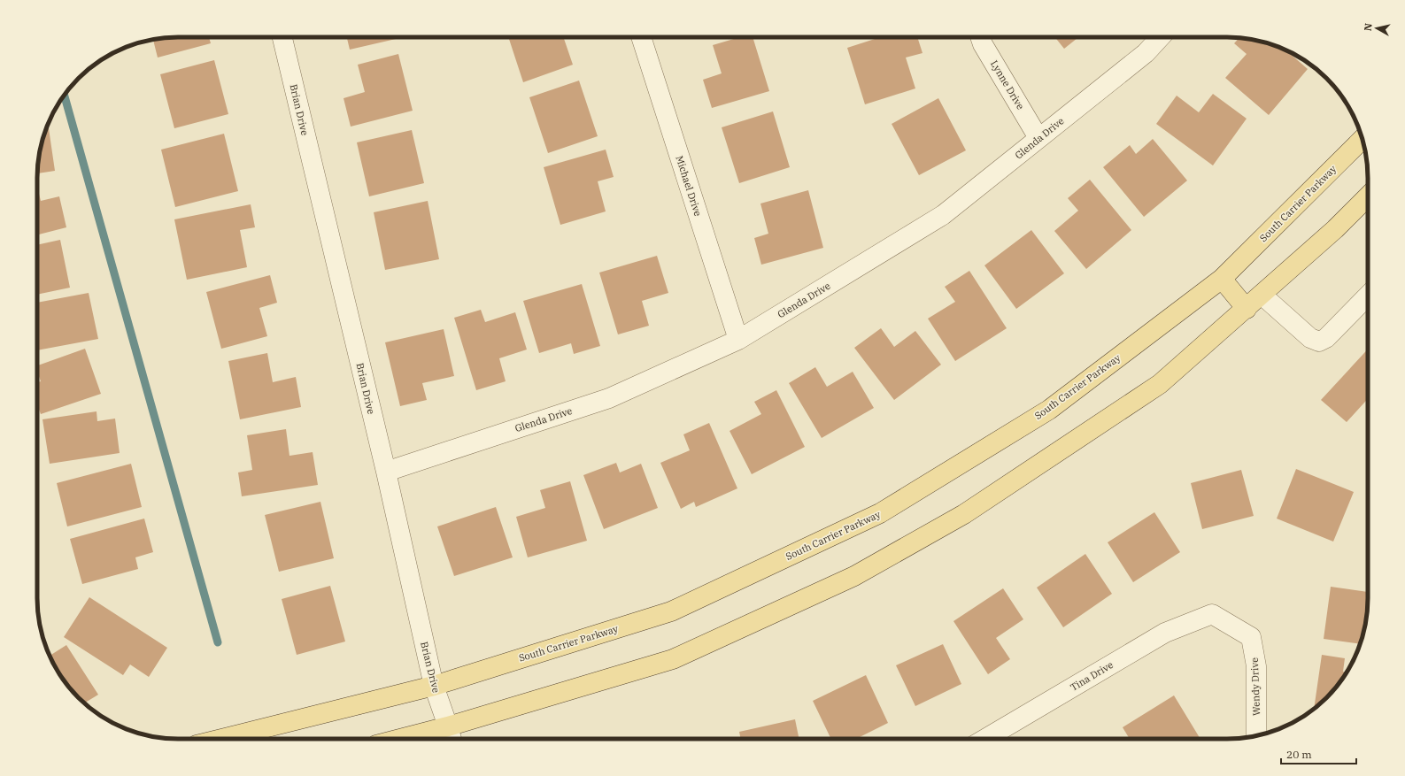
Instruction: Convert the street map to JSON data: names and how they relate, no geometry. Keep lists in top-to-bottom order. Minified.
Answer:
{"streets":{"main road":["South Carrier Parkway"],"street":["Lynne Drive","Brian Drive","Glenda Drive","Michael Drive","Tina Drive","Wendy Drive"]},"crossings":[["Lynne Drive","Glenda Drive"],["Brian Drive","Glenda Drive"],["Brian Drive","South Carrier Parkway"],["Glenda Drive","Michael Drive"],["Tina Drive","Wendy Drive"]],"scale_bar":"20 m","north":"left"}
